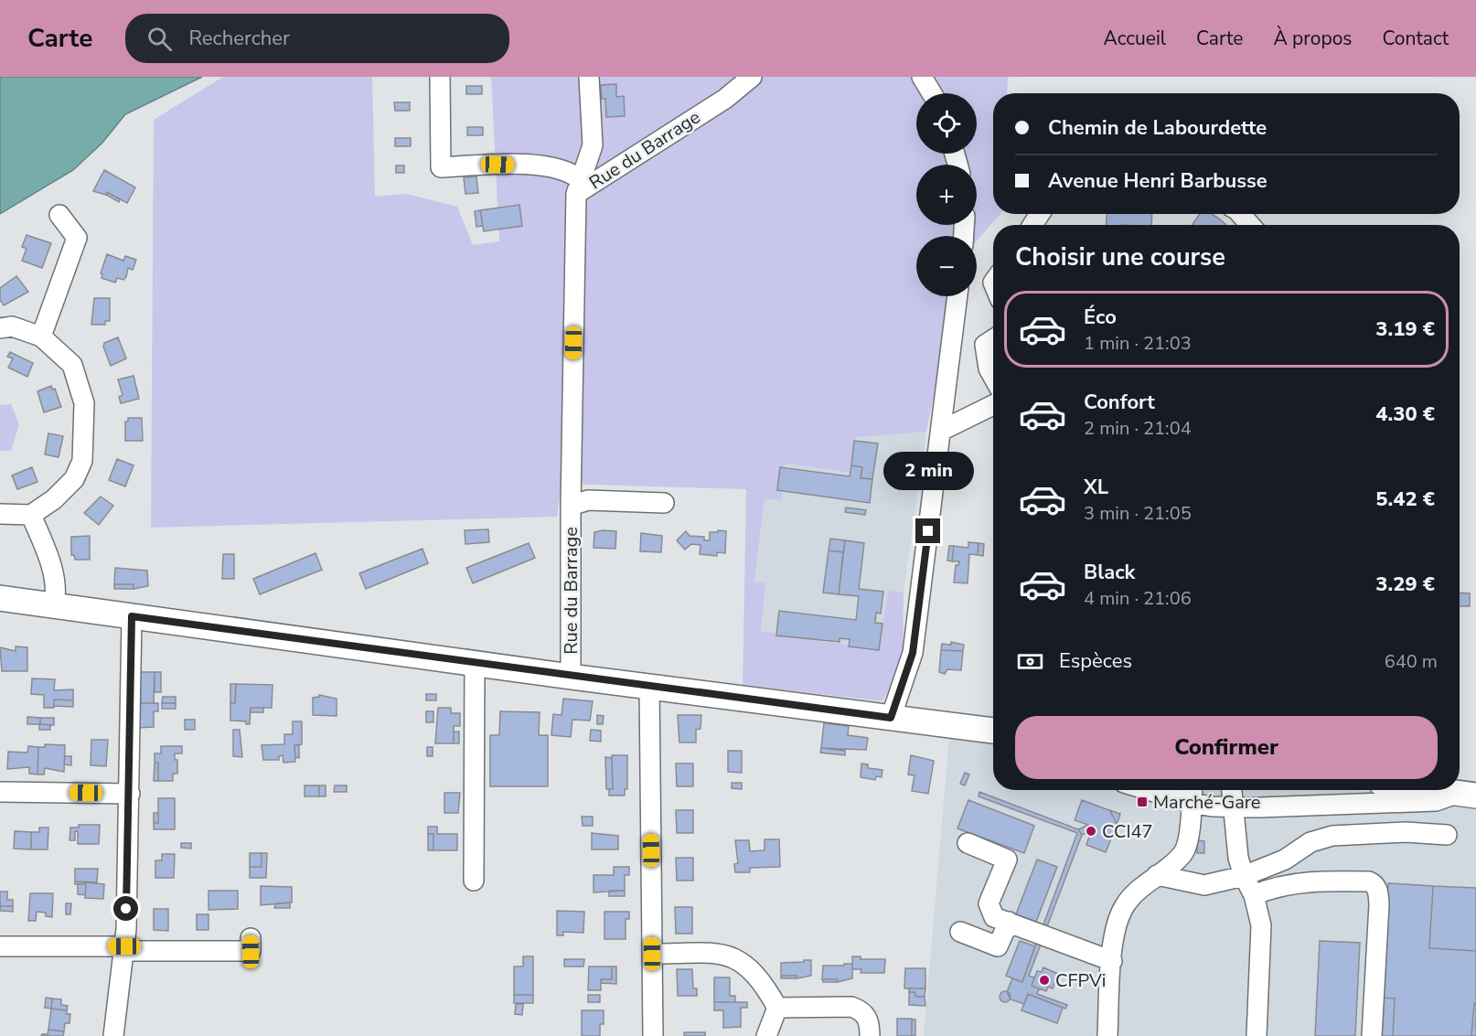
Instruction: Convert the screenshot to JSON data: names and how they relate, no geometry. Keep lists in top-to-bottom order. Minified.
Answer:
{"streets":{"street":["Rue du Barrage"]},"places":{"transit":["Marché-Gare"],"other":["CCI47","CFPVi"]},"page":{"header":"Carte","search":"Rechercher","nav":["Accueil","Carte","À propos","Contact"],"map_buttons":["+","−"],"banner":["Chemin de Labourdette","Avenue Henri Barbusse"],"heading":"Choisir une course","list":[{"name":"Éco","note":"1 min · 21:03","value":"3.19 €"},{"name":"Confort","note":"2 min · 21:04","value":"4.30 €"},{"name":"XL","note":"3 min · 21:05","value":"5.42 €"},{"name":"Black","note":"4 min · 21:06","value":"3.29 €"}],"bubble":"2 min","pay":["Espèces","640 m"],"buttons":"Confirmer"}}
